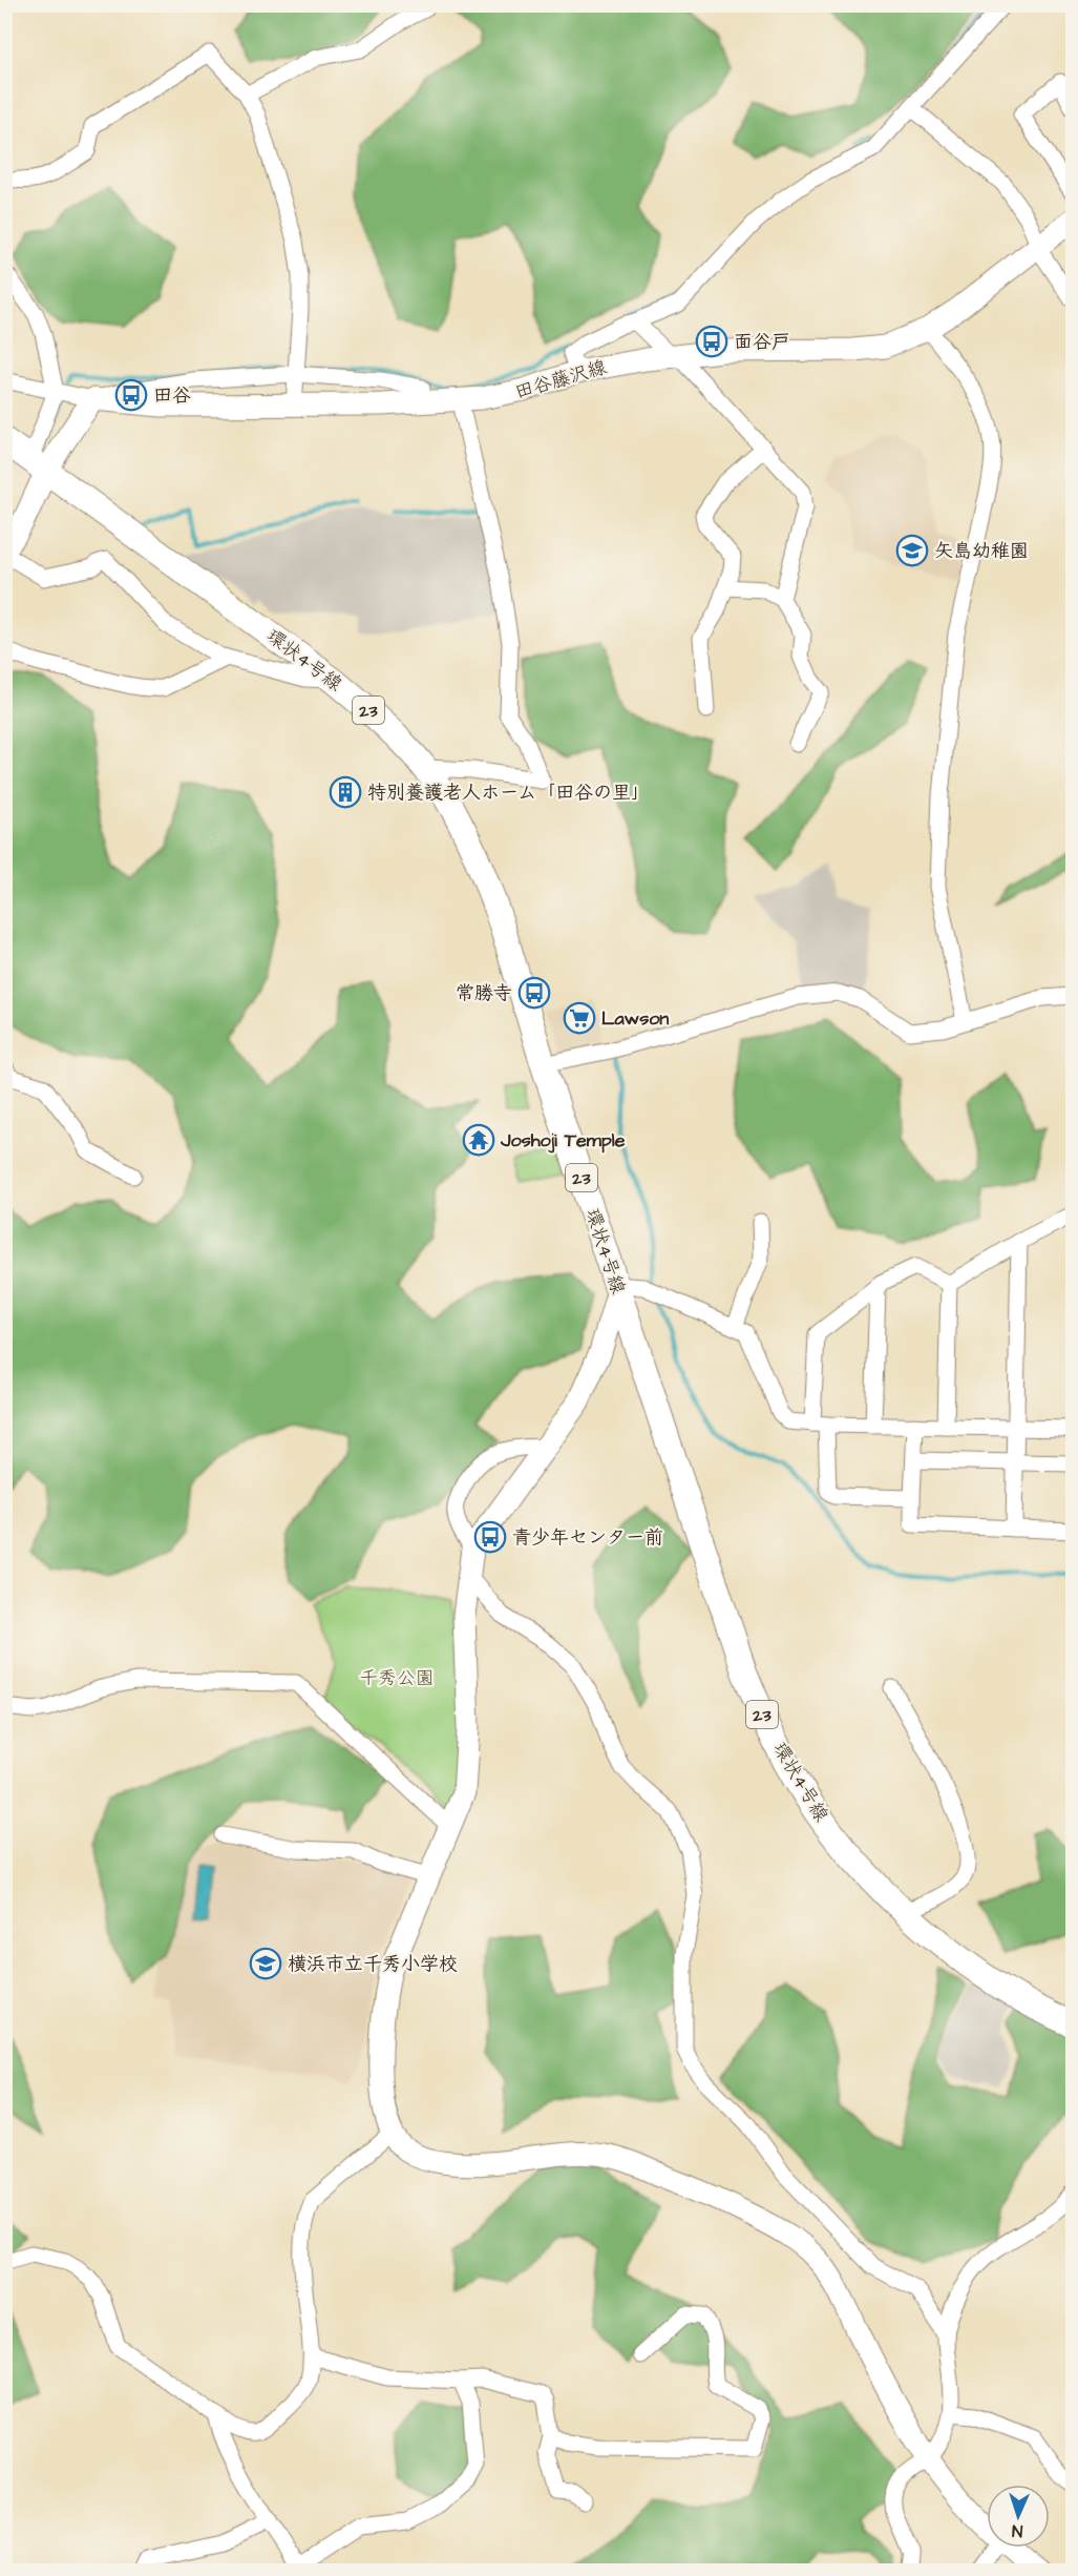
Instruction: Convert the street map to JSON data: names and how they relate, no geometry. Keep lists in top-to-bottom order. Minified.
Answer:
{"streets":{"main road":["環状4号線","23"],"street":["田谷藤沢線"]},"parks":["千秀公園"],"places":{"bus stop":["面谷戸","田谷","常勝寺","青少年センター前"],"school or university":["矢島幼稚園","横浜市立千秀小学校"],"building":["特別養護老人ホーム「田谷の里」"],"supermarket":["Lawson"],"temple":["Joshoji Temple"]},"north":"bottom"}
